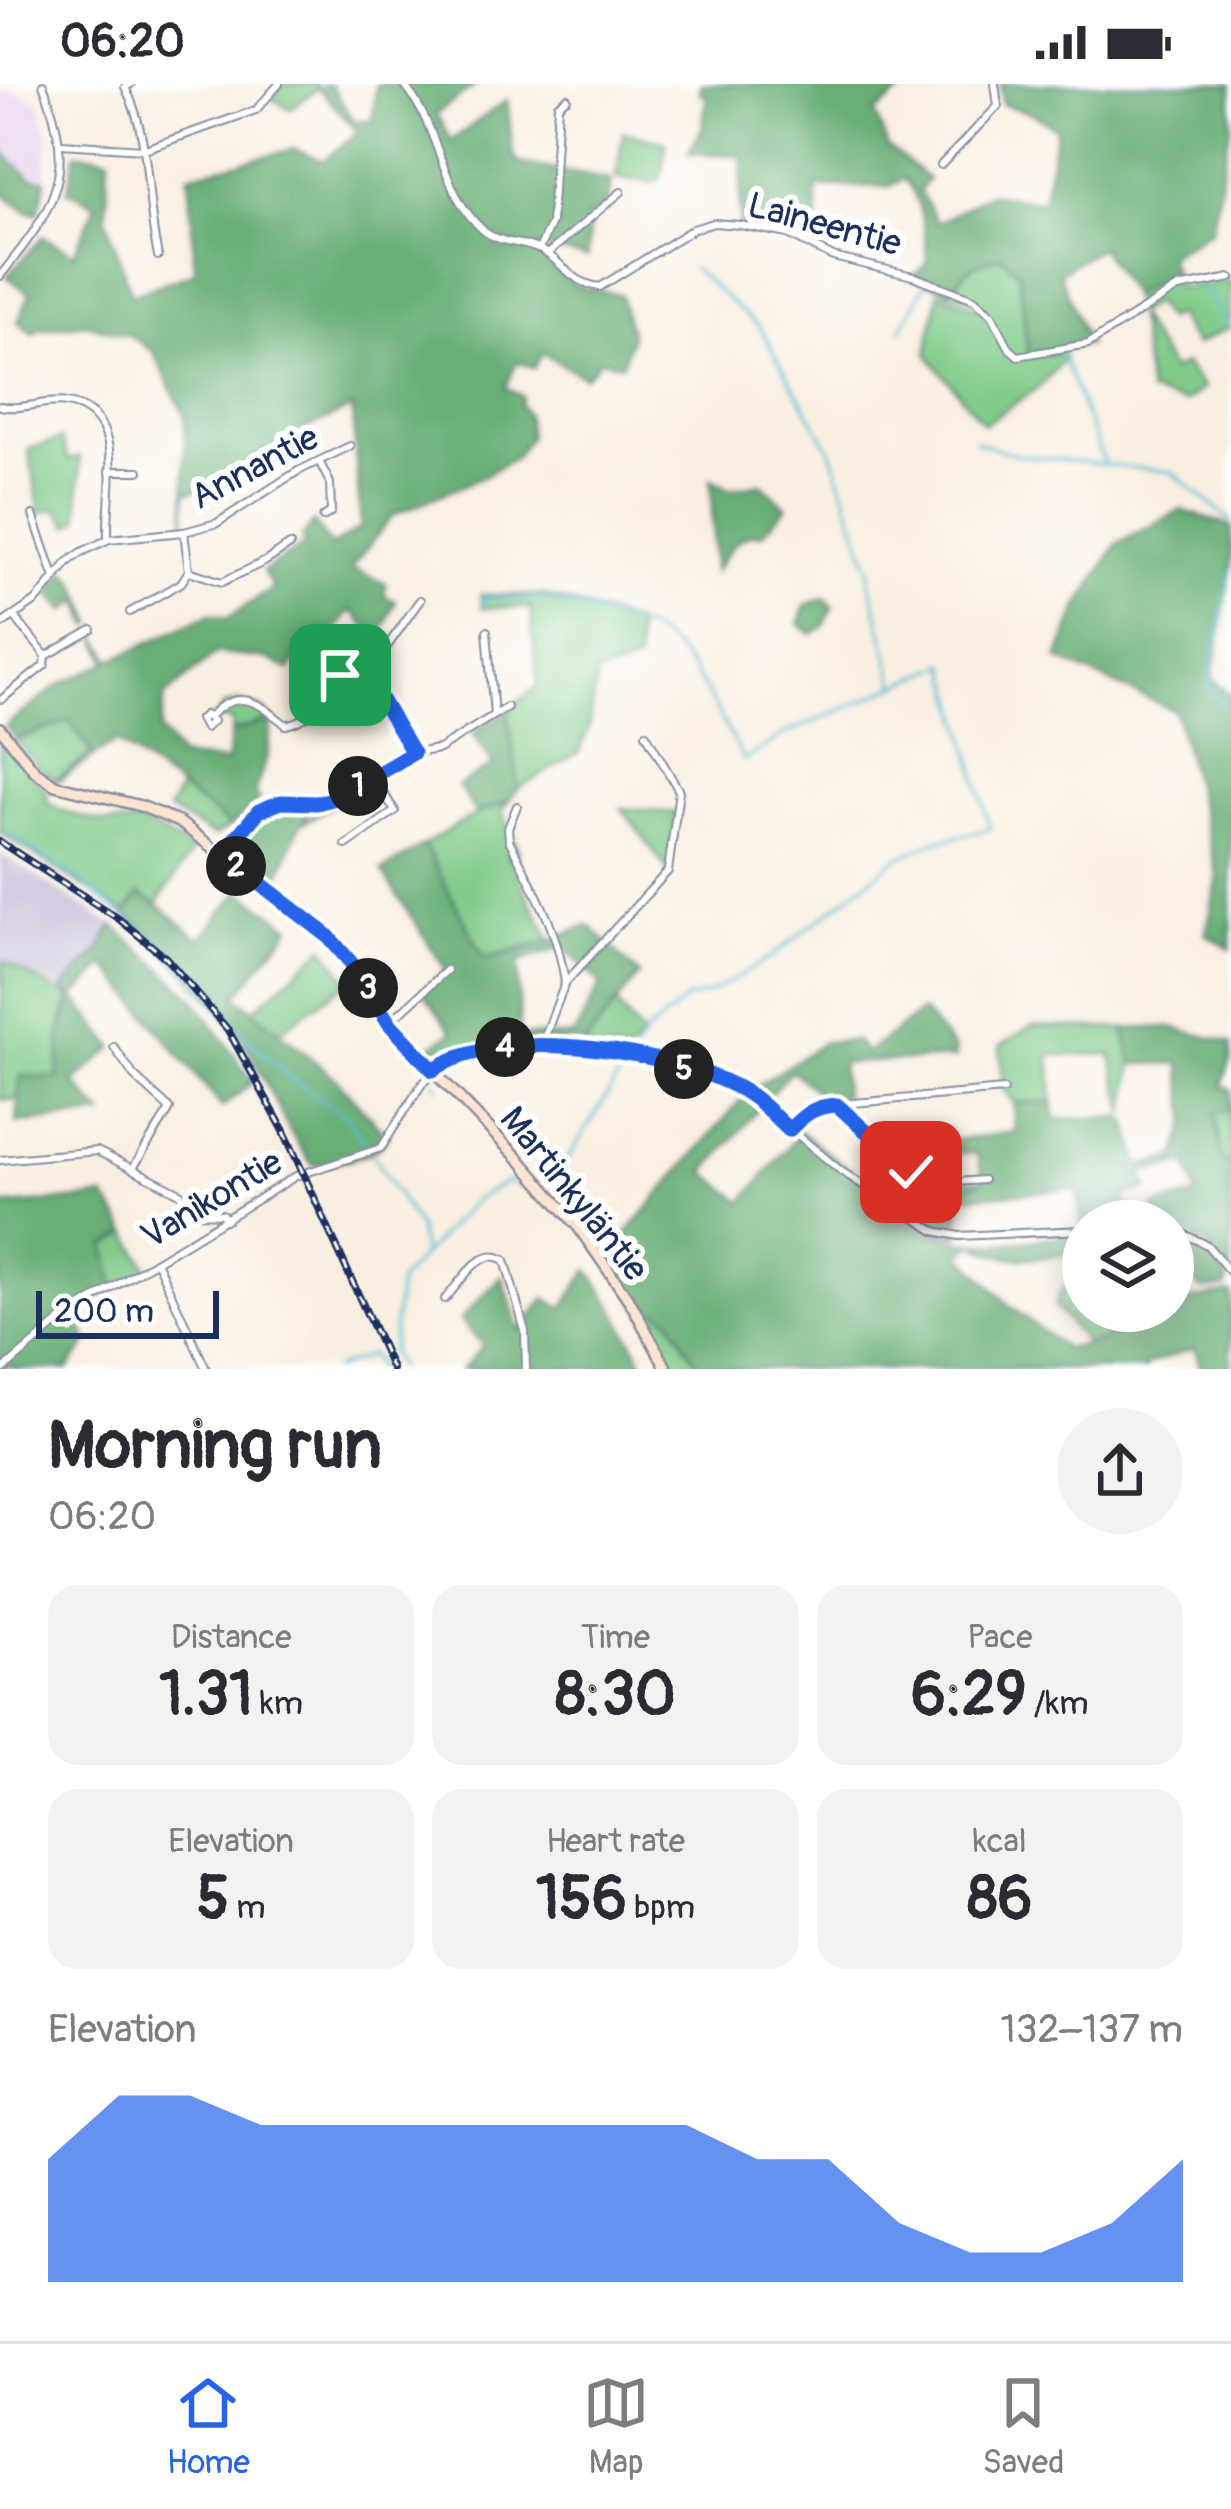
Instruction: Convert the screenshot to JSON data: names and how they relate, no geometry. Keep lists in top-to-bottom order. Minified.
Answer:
{"streets":{"street":["Laineentie","Annantie","Martinkyläntie","Vanikontie"]},"crossings":[["Martinkyläntie","Vanikontie"]],"scale_bar":"200 m","page":{"status":"06:20","pins":["1","2","3","4","5"],"scale":"200 m","heading":["Morning run","06:20"],"stats":[["Distance","1.31 km"],["Time","8:30"],["Pace","6:29 /km"],["Elevation","5 m"],["Heart rate","156 bpm"],["kcal","86"]],"chart":["Elevation","132–137 m"],"tabs":["Home","Map","Saved"]}}
